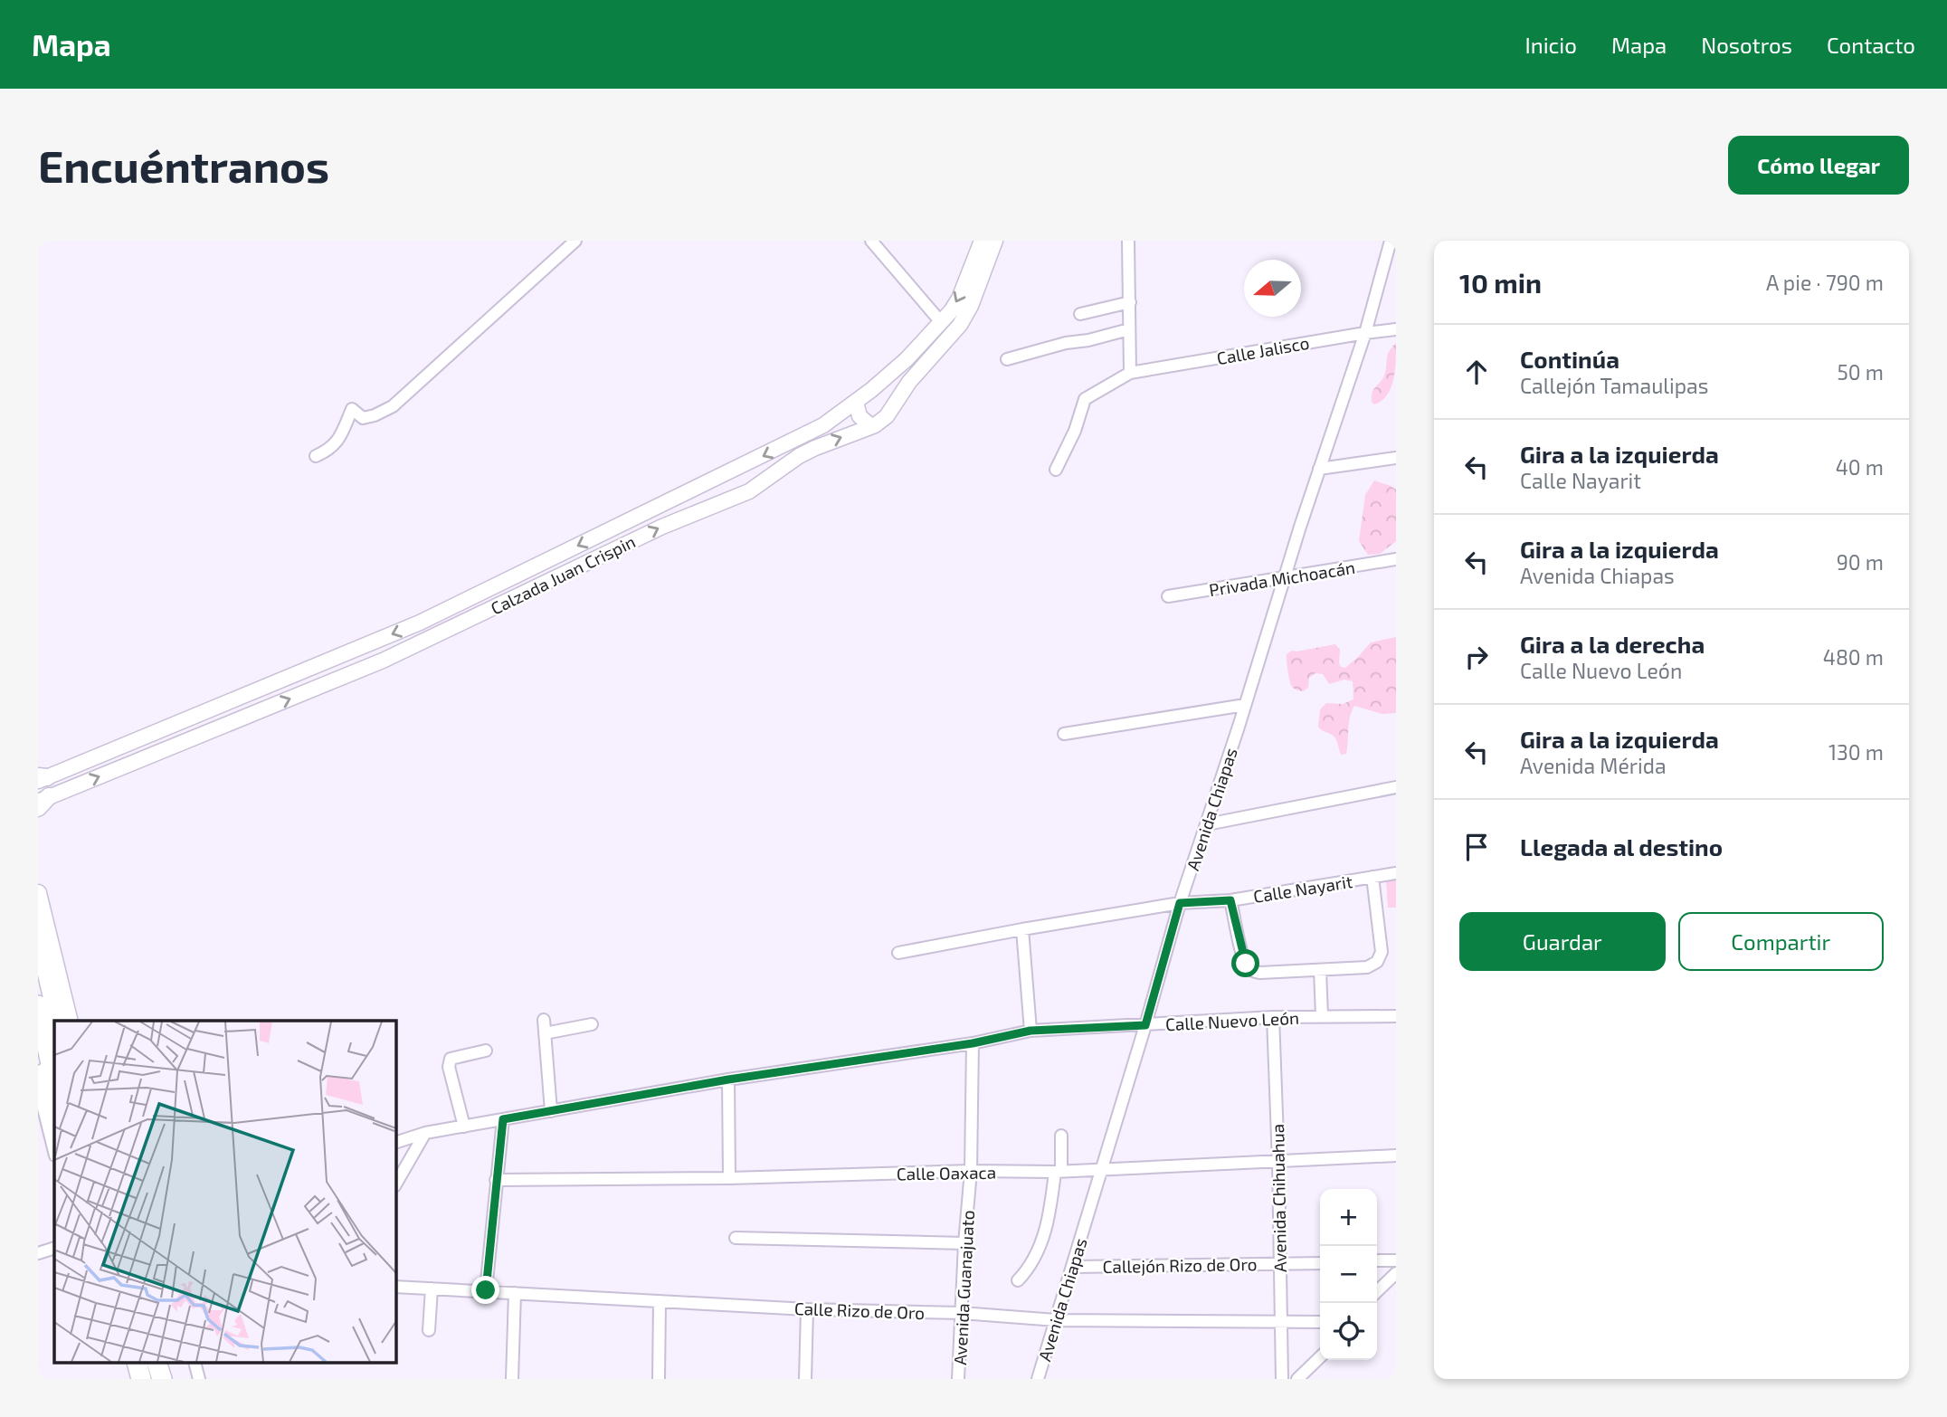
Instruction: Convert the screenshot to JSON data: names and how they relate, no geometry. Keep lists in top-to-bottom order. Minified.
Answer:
{"streets":{"main road":["Calzada Juan Crispin"],"street":["Calle Jalisco","Privada Michoacán","Avenida Chiapas","Calle Nayarit","Calle Nuevo León","Calle Oaxaca","Avenida Chihuahua","Callejón Rizo de Oro","Avenida Guanajuato","Calle Rizo de Oro"]},"crossings":[["Calle Jalisco","Avenida Chiapas"],["Privada Michoacán","Avenida Chiapas"],["Avenida Chiapas","Calle Nayarit"],["Avenida Chiapas","Calle Nuevo León"],["Avenida Chiapas","Calle Oaxaca"],["Avenida Chiapas","Callejón Rizo de Oro"],["Avenida Chiapas","Calle Rizo de Oro"],["Calle Nuevo León","Avenida Chihuahua"],["Calle Nuevo León","Avenida Guanajuato"],["Calle Oaxaca","Avenida Chihuahua"],["Calle Oaxaca","Avenida Guanajuato"],["Avenida Chihuahua","Callejón Rizo de Oro"],["Avenida Chihuahua","Calle Rizo de Oro"],["Avenida Guanajuato","Calle Rizo de Oro"]],"north":"left","page":{"header":"Mapa","nav":["Inicio","Mapa","Nosotros","Contacto"],"buttons":["Cómo llegar",["Guardar","Compartir"]],"title":"Encuéntranos","heading":["10 min","A pie · 790 m"],"list":[["Continúa","Callejón Tamaulipas","50 m"],["Gira a la izquierda","Calle Nayarit","40 m"],["Gira a la izquierda","Avenida Chiapas","90 m"],["Gira a la derecha","Calle Nuevo León","480 m"],["Gira a la izquierda","Avenida Mérida","130 m"],"Llegada al destino"],"map_buttons":["+","−"]}}
